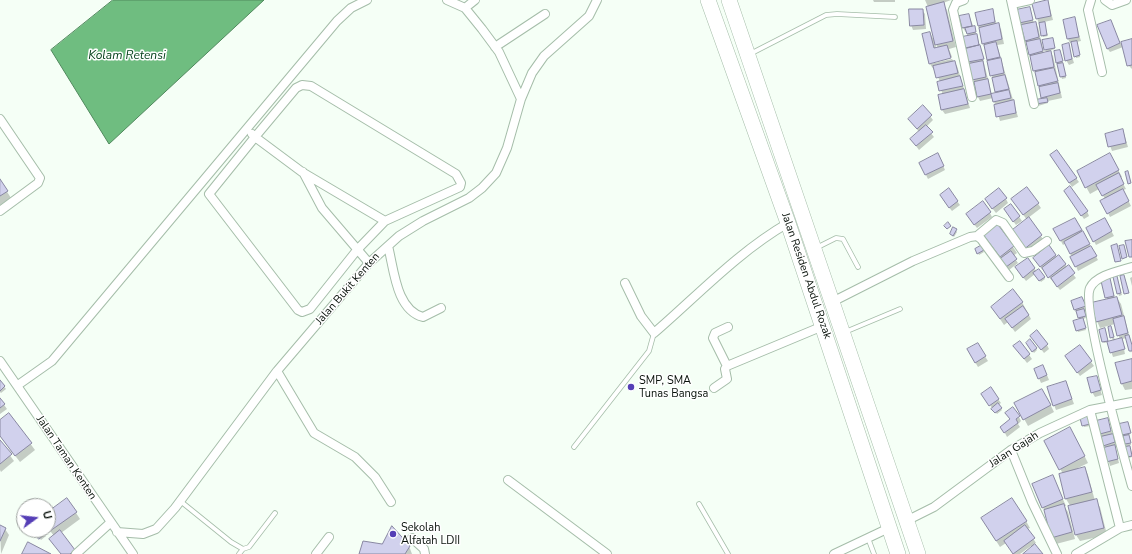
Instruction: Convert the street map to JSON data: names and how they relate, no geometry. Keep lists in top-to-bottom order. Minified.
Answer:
{"streets":{"highway":["Jalan Residen Abdul Rozak"],"street":["Jalan Bukit Kenten","Jalan Gajah","Jalan Taman Kenten"]},"crossings":[["Jalan Residen Abdul Rozak","Jalan Gajah"],["Jalan Bukit Kenten","Jalan Taman Kenten"]],"water":["Kolam Retensi"],"places":["SMP, SMA Tunas Bangsa","Sekolah Alfatah LDII"],"north":"right"}
